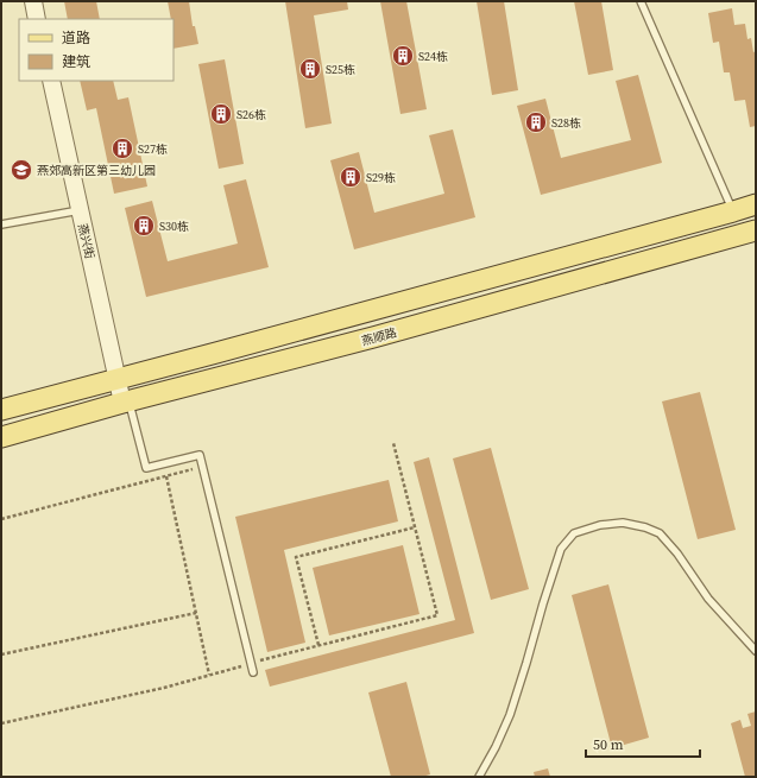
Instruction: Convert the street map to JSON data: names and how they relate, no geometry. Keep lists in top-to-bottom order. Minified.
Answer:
{"streets":{"main road":["燕顺路"],"street":["燕兴街"]},"crossings":[["燕兴街","燕顺路"]],"places":{"building":["S24栋","S25栋","S26栋","S28栋","S27栋","S29栋","S30栋"],"school or university":["燕郊高新区第三幼儿园"]},"legend":["道路","建筑"],"scale_bar":"50 m"}
